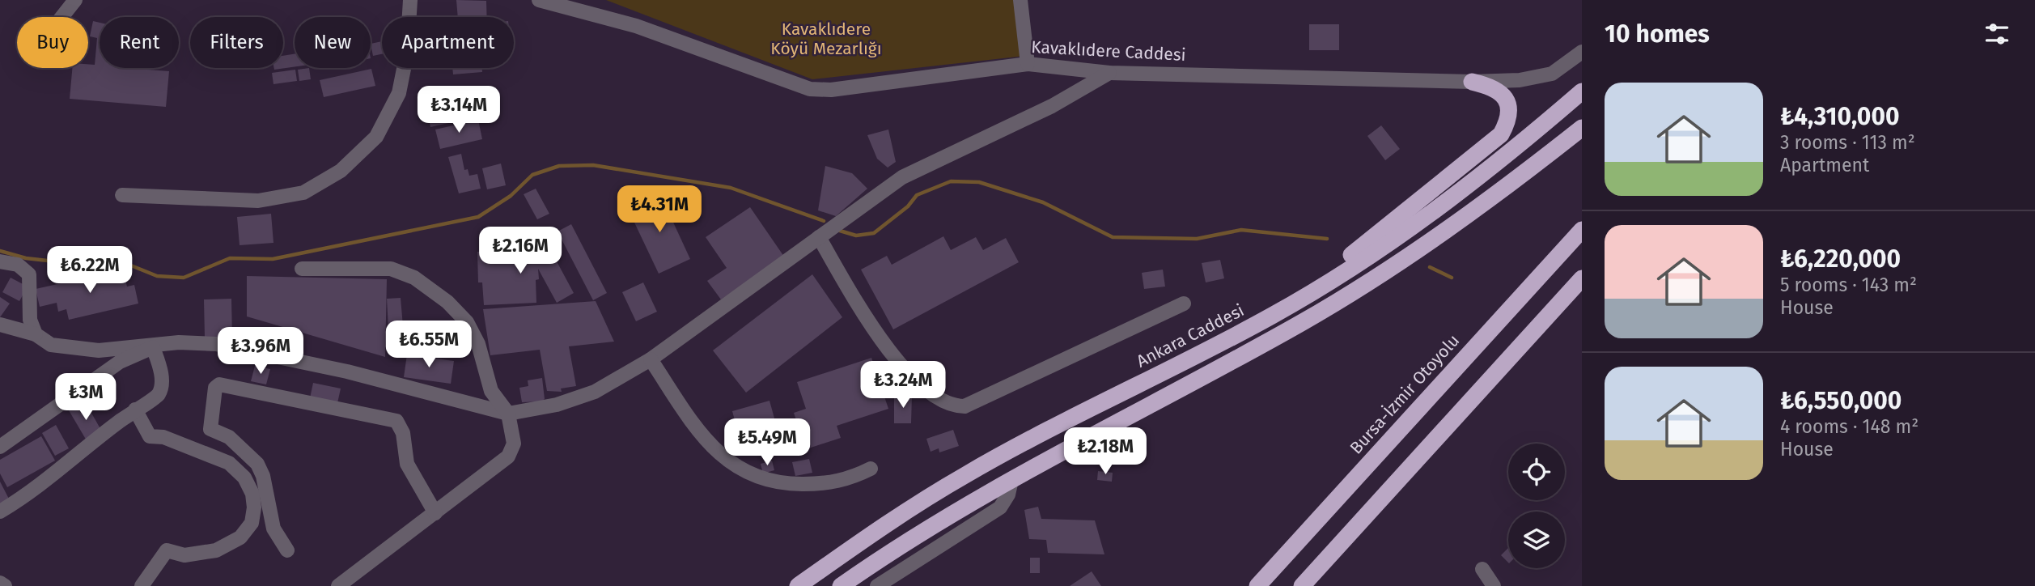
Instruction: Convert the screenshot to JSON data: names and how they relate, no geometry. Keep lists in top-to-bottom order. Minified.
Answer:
{"streets":{"highway":["Ankara Caddesi","Bursa-İzmir Otoyolu"],"street":["Kavaklıdere Caddesi"]},"parks":["Kavaklıdere Köyü Mezarlığı"],"page":{"heading":"10 homes","chip":["Buy","Rent","Filters","New","Apartment"],"list":[{"name":"₺4,310,000","note":"3 rooms · 113 m² · Apartment"},{"name":"₺6,220,000","note":"5 rooms · 143 m² · House"},{"name":"₺6,550,000","note":"4 rooms · 148 m² · House"}],"price":["₺3.14M","₺4.31M","₺2.16M","₺6.22M","₺6.55M","₺3.96M","₺3.24M","₺3M","₺5.49M","₺2.18M"]}}
